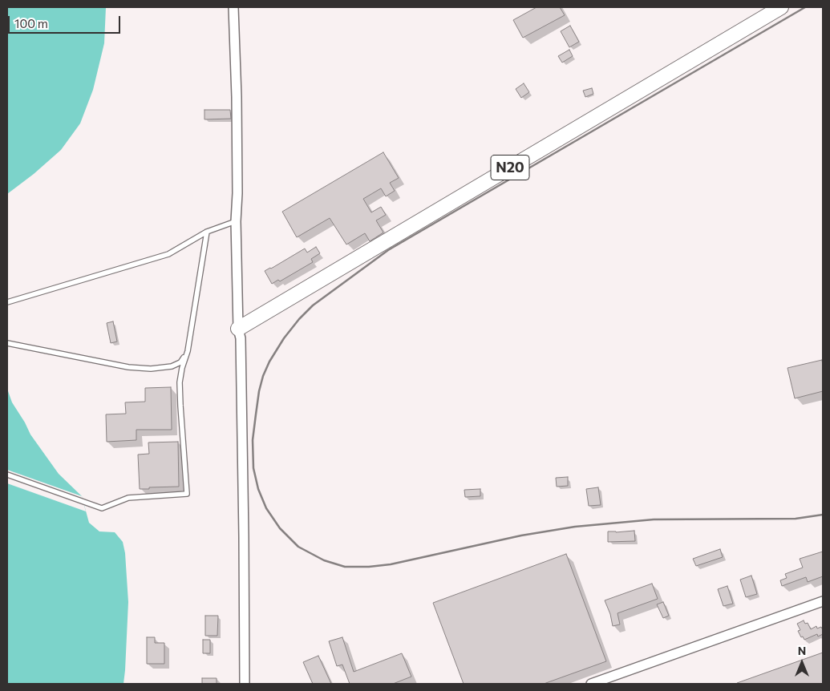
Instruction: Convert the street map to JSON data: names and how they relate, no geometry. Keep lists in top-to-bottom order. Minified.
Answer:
{"streets":{"main road":["N20"]},"scale_bar":"100 m","north":"top"}
